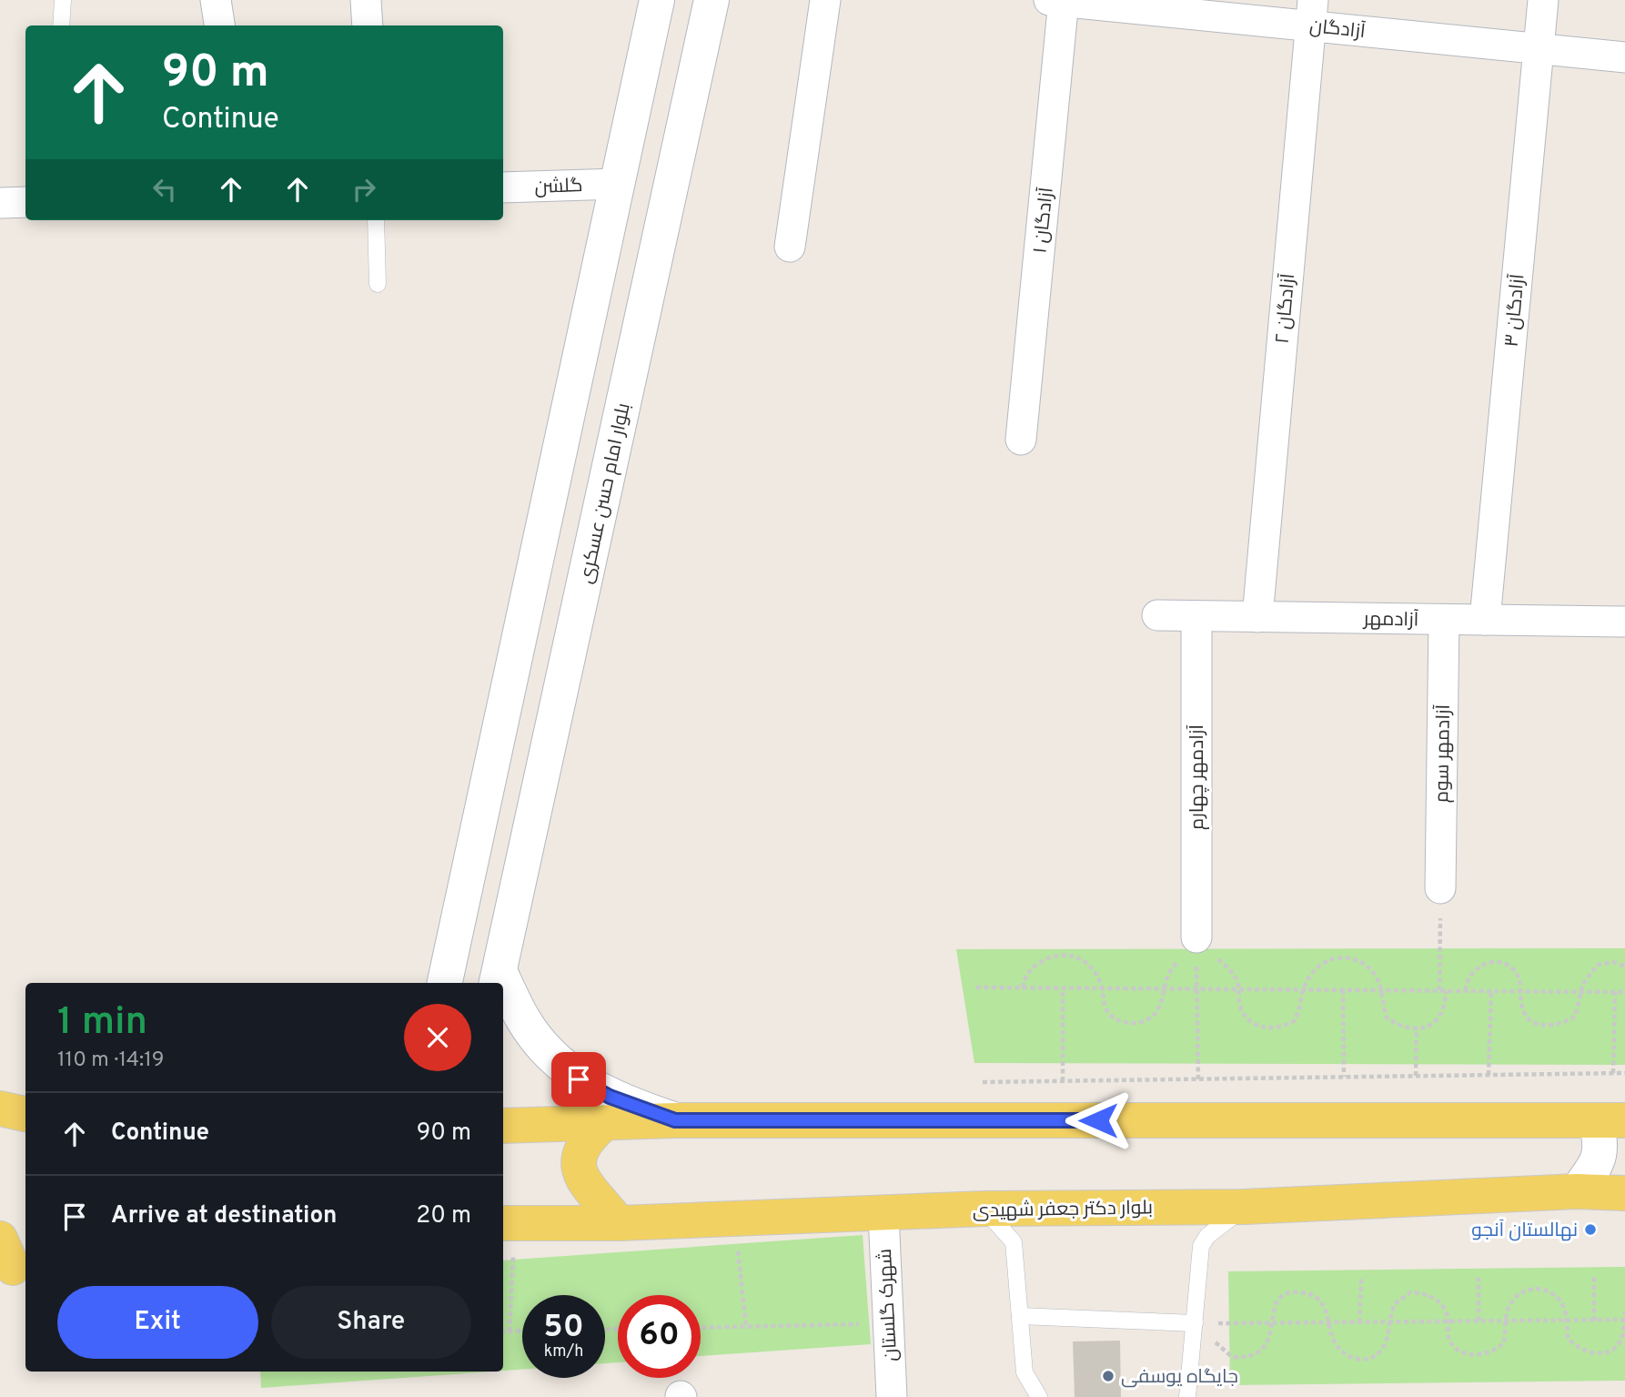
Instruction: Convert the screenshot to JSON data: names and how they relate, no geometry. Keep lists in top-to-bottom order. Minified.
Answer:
{"streets":{"main road":["بلوار امام حسن عسکری","بلوار دکتر جعفر شهیدی"],"street":["آزادگان","گلشن","آزادگان ۱","آزادگان ۲","آزادگان ۳","آزادمهر","آزادمهر سوم","آزادمهر چهارم","شهرک گلستان"]},"crossings":[["آزادگان","آزادگان ۱"],["آزادگان","آزادگان ۲"],["آزادگان","آزادگان ۳"],["آزادگان ۲","آزادمهر"],["آزادگان ۳","آزادمهر"],["آزادمهر","آزادمهر سوم"],["آزادمهر","آزادمهر چهارم"],["بلوار دکتر جعفر شهیدی","شهرک گلستان"]],"places":["نهالستان آنجو","جایگاه یوسفی"],"page":{"turn":["90 m","Continue"],"heading":["1 min","110 m · 14:19"],"list":[{"name":"Continue","value":"90 m"},{"name":"Arrive at destination","value":"20 m"}],"buttons":["Exit","Share"],"speed":"50 km/h","limit":"60"}}
